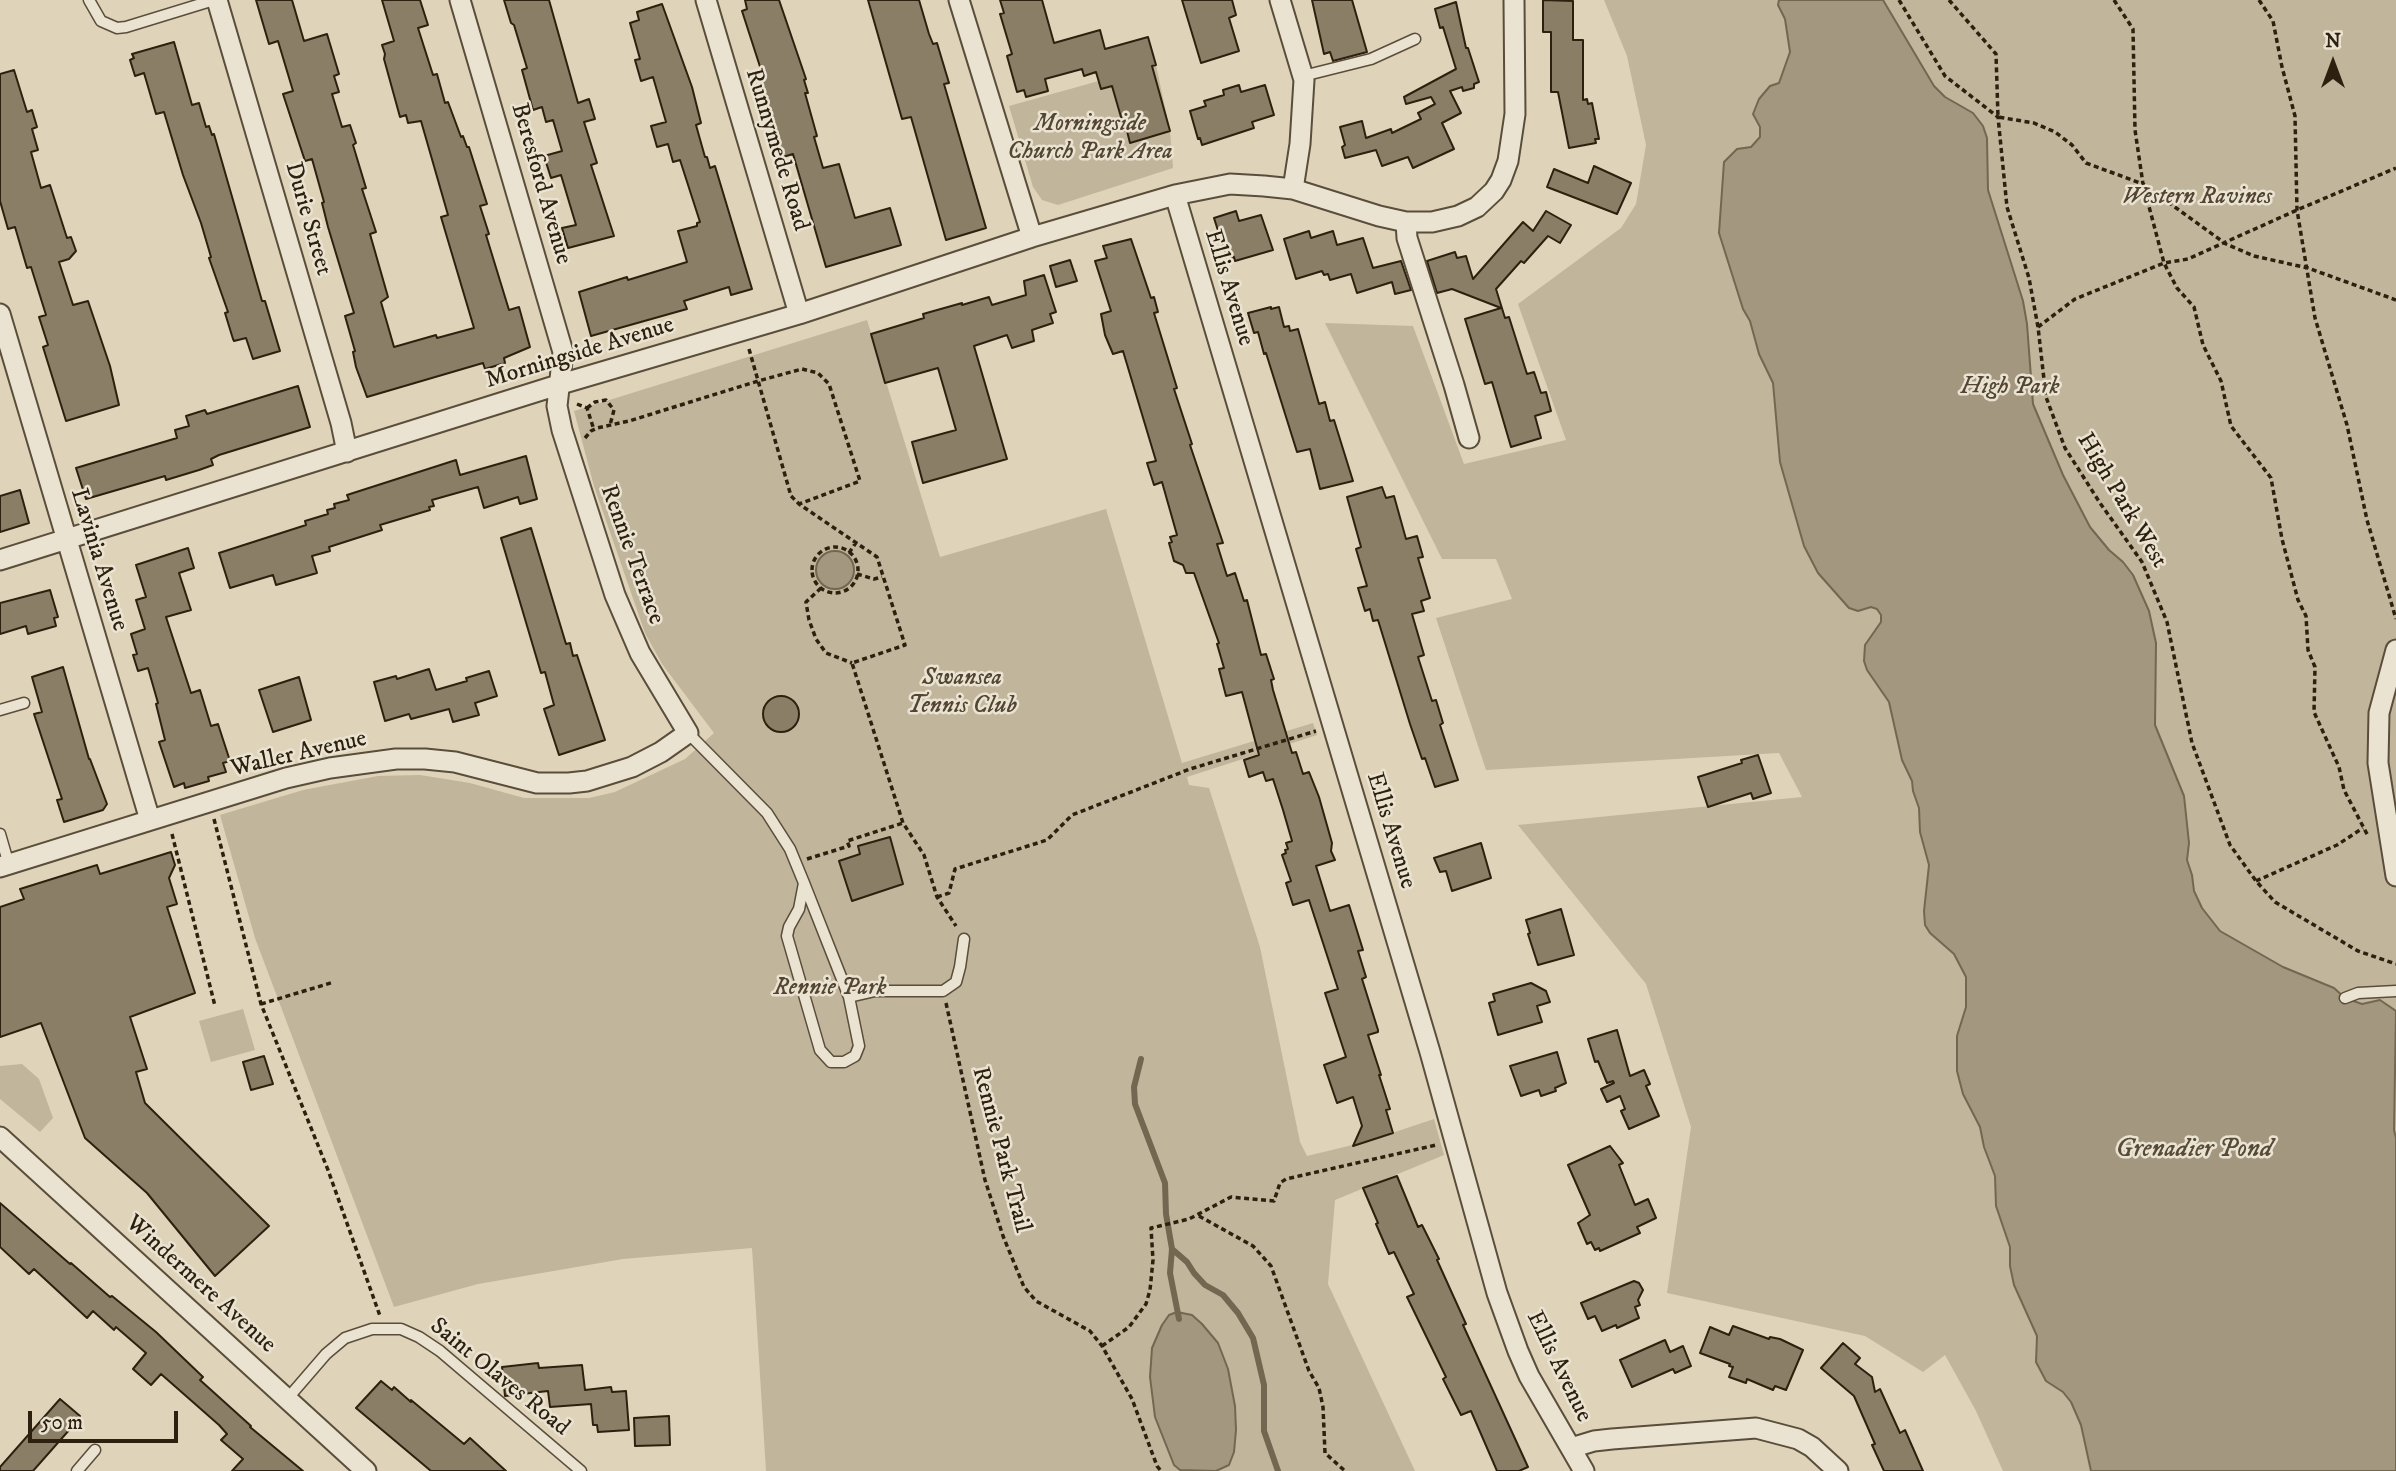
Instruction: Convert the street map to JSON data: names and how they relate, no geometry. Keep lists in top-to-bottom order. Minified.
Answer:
{"streets":{"street":["Runnymede Road","Beresford Avenue","Durie Street","Ellis Avenue","Morningside Avenue","Rennie Terrace","Lavinia Avenue","Waller Avenue","Windermere Avenue"],"lane":["Saint Olaves Road"],"path":["High Park West","Rennie Park Trail"]},"crossings":[["Runnymede Road","Morningside Avenue"],["Beresford Avenue","Morningside Avenue"],["Beresford Avenue","Rennie Terrace"],["Durie Street","Morningside Avenue"],["Ellis Avenue","Morningside Avenue"],["Morningside Avenue","Rennie Terrace"],["Morningside Avenue","Lavinia Avenue"],["Rennie Terrace","Waller Avenue"],["Lavinia Avenue","Waller Avenue"],["Windermere Avenue","Saint Olaves Road"]],"water":["Grenadier Pond"],"parks":["Morningside Church Park Area","Western Ravines","High Park","Swansea Tennis Club","Rennie Park"],"scale_bar":"50 m","north":"top"}
